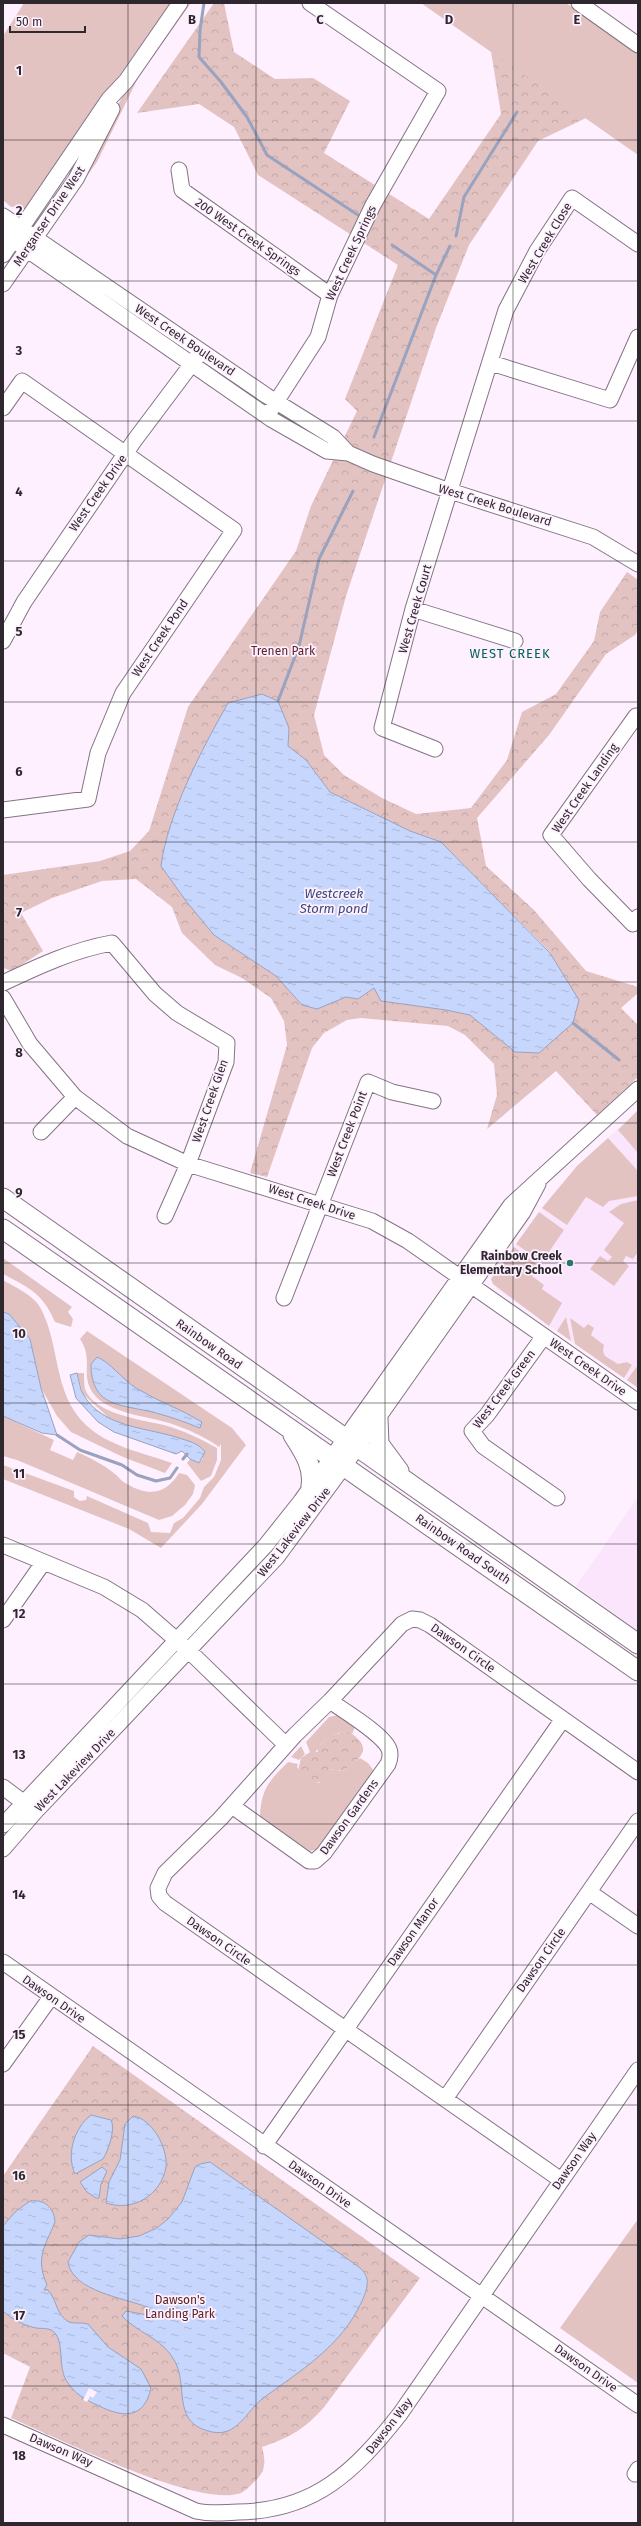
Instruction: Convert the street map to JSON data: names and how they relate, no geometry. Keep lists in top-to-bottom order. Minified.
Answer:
{"streets":{"main road":["Rainbow Road","Rainbow Road South"],"street":["Merganser Drive West","200 West Creek Springs","West Creek Close","West Creek Springs","West Creek Boulevard","West Creek Drive","West Creek Court","West Creek Pond","West Creek Landing","West Creek Glen","West Creek Point","West Creek Green","West Lakeview Drive","Dawson Circle","Dawson Gardens","Dawson Manor","Dawson Drive","Dawson Way"]},"crossings":[["Merganser Drive West","West Creek Boulevard"],["200 West Creek Springs","West Creek Springs"],["West Creek Close","West Creek Boulevard"],["West Creek Close","West Creek Court"],["West Creek Springs","West Creek Boulevard"],["West Creek Boulevard","West Creek Drive"],["West Creek Boulevard","West Creek Court"],["West Creek Drive","West Creek Pond"],["West Creek Drive","West Creek Glen"],["West Creek Drive","West Creek Point"],["West Creek Drive","West Creek Green"],["West Creek Drive","West Lakeview Drive"],["Rainbow Road","West Lakeview Drive"],["Rainbow Road","Rainbow Road South"],["West Lakeview Drive","Rainbow Road South"],["Dawson Circle","Dawson Gardens"],["Dawson Circle","Dawson Manor"],["Dawson Circle","Dawson Way"],["Dawson Manor","Dawson Drive"],["Dawson Drive","Dawson Way"]],"districts":["WEST CREEK"],"water":["Westcreek Storm pond"],"parks":["Trenen Park","Dawson's Landing Park"],"places":["Rainbow Creek Elementary School"],"scale_bar":"50 m","grid":{"columns":["B","C","D","E"],"rows":["1","2","3","4","5","6","7","8","9","10","11","12","13","14","15","16","17","18"]}}
